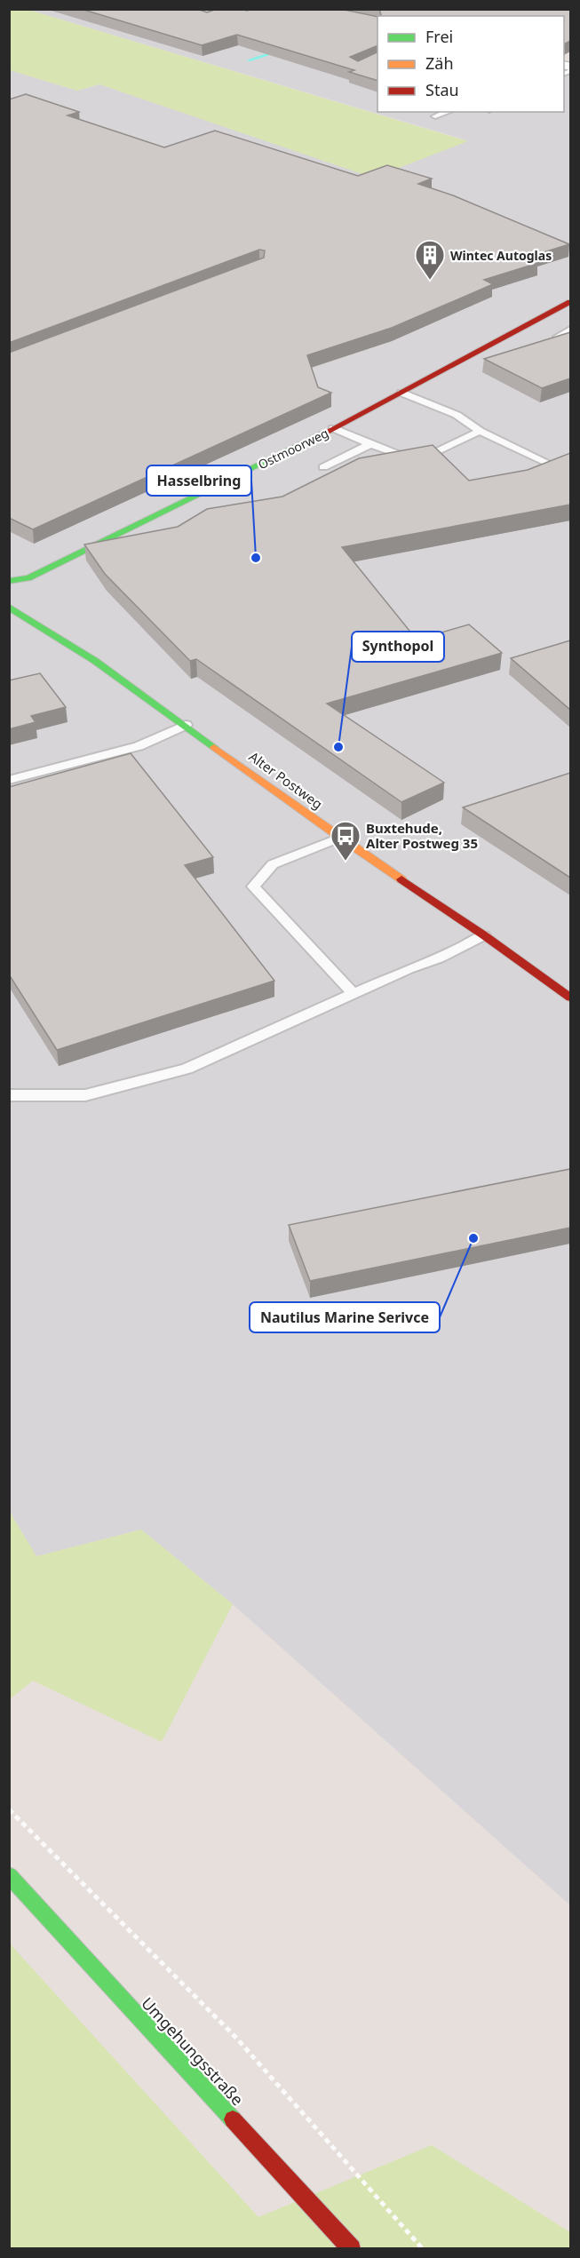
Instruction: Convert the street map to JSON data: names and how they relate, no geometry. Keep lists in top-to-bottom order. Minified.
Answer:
{"streets":{"street":["Ostmoorweg","Alter Postweg","Umgehungsstraße"]},"places":{"building":["Wintec Autoglas"],"other":["Hasselbring","Synthopol","Nautilus Marine Serivce"],"bus stop":["Buxtehude, Alter Postweg 35"]},"legend":["Frei","Zäh","Stau"]}
